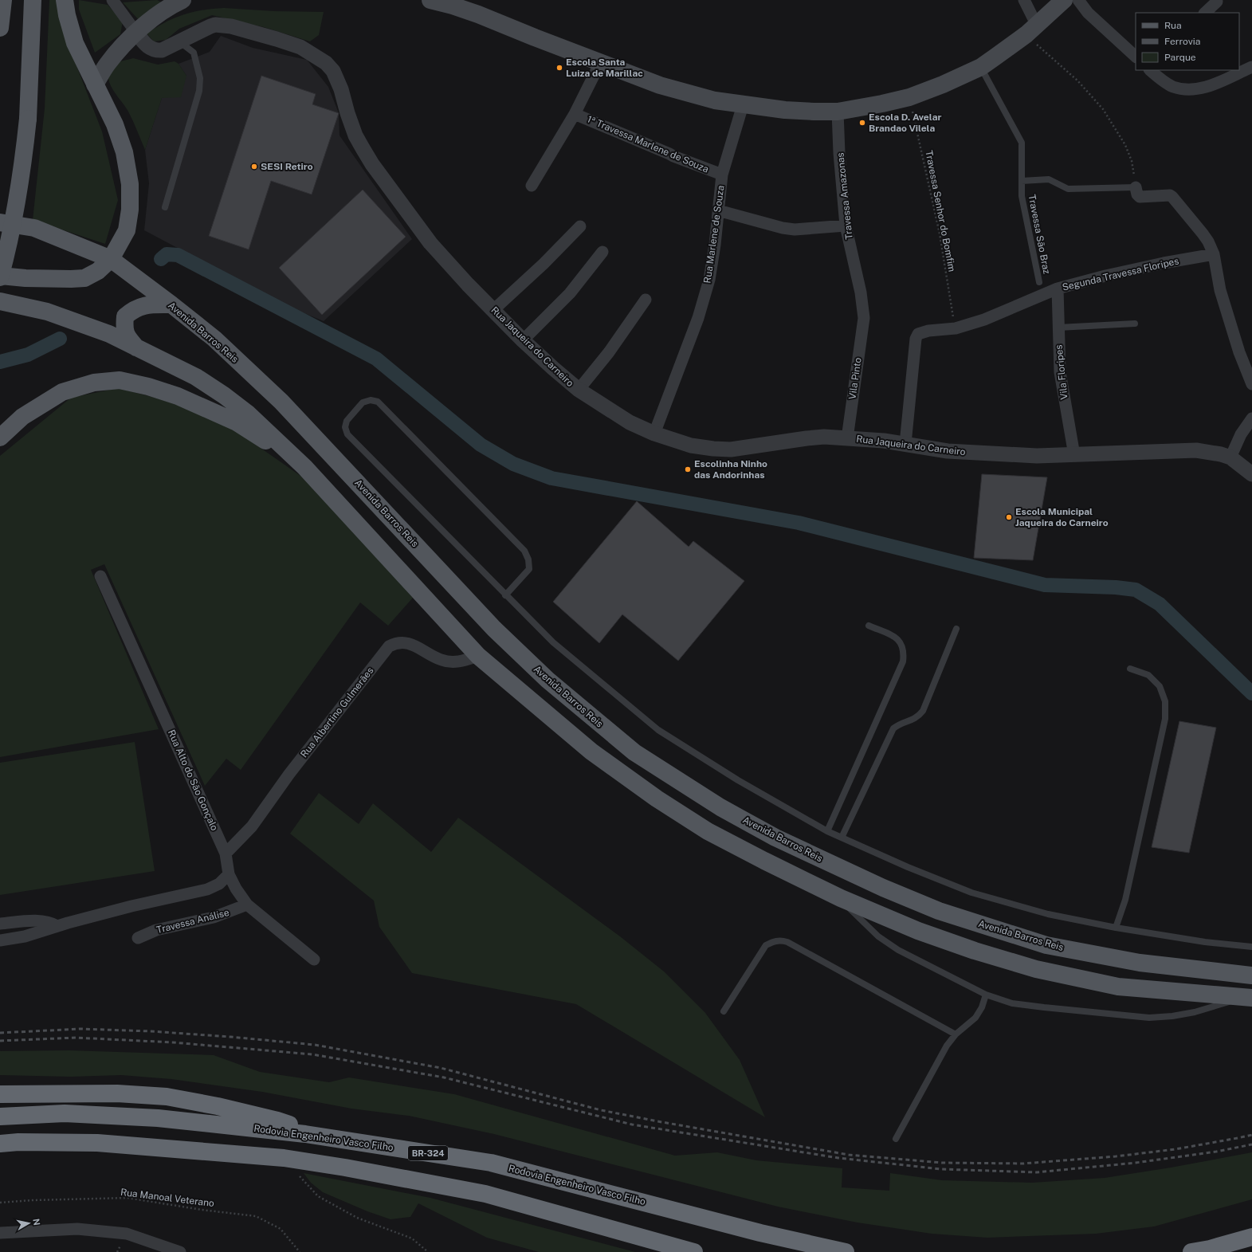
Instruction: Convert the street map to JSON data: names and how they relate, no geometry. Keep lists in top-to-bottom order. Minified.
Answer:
{"streets":{"highway":["Rodovia Engenheiro Vasco Filho","BR-324"],"main road":["Avenida Barros Reis"],"street":["1ª Travessa Marlene de Souza","Travessa Amazonas","Rua Marlene de Souza","Segunda Travessa Floripes","Rua Jaqueira do Carneiro","Vila Floripes","Vila Pinto","Rua Albertino Gulmerães","Rua Alto do São Gonçalo","Travessa Análise"],"lane":["Travessa São Braz"],"path":["Travessa Senhor do Bomfim","Rua Manoal Veterano"]},"crossings":[["1ª Travessa Marlene de Souza","Rua Marlene de Souza"],["Travessa Amazonas","Vila Pinto"],["Travessa Senhor do Bomfim","Segunda Travessa Floripes"],["Rua Marlene de Souza","Rua Jaqueira do Carneiro"],["Segunda Travessa Floripes","Rua Jaqueira do Carneiro"],["Segunda Travessa Floripes","Vila Floripes"],["Rua Jaqueira do Carneiro","Vila Floripes"],["Rua Jaqueira do Carneiro","Vila Pinto"],["Rua Albertino Gulmerães","Rua Alto do São Gonçalo"],["Rua Alto do São Gonçalo","Travessa Análise"]],"places":["Escola Santa Luiza de Marillac","Escola D. Avelar Brandao Vilela","SESI Retiro","Escolinha Ninho das Andorinhas","Escola Municipal Jaqueira do Carneiro"],"legend":["Rua","Ferrovia","Parque"],"north":"right"}
